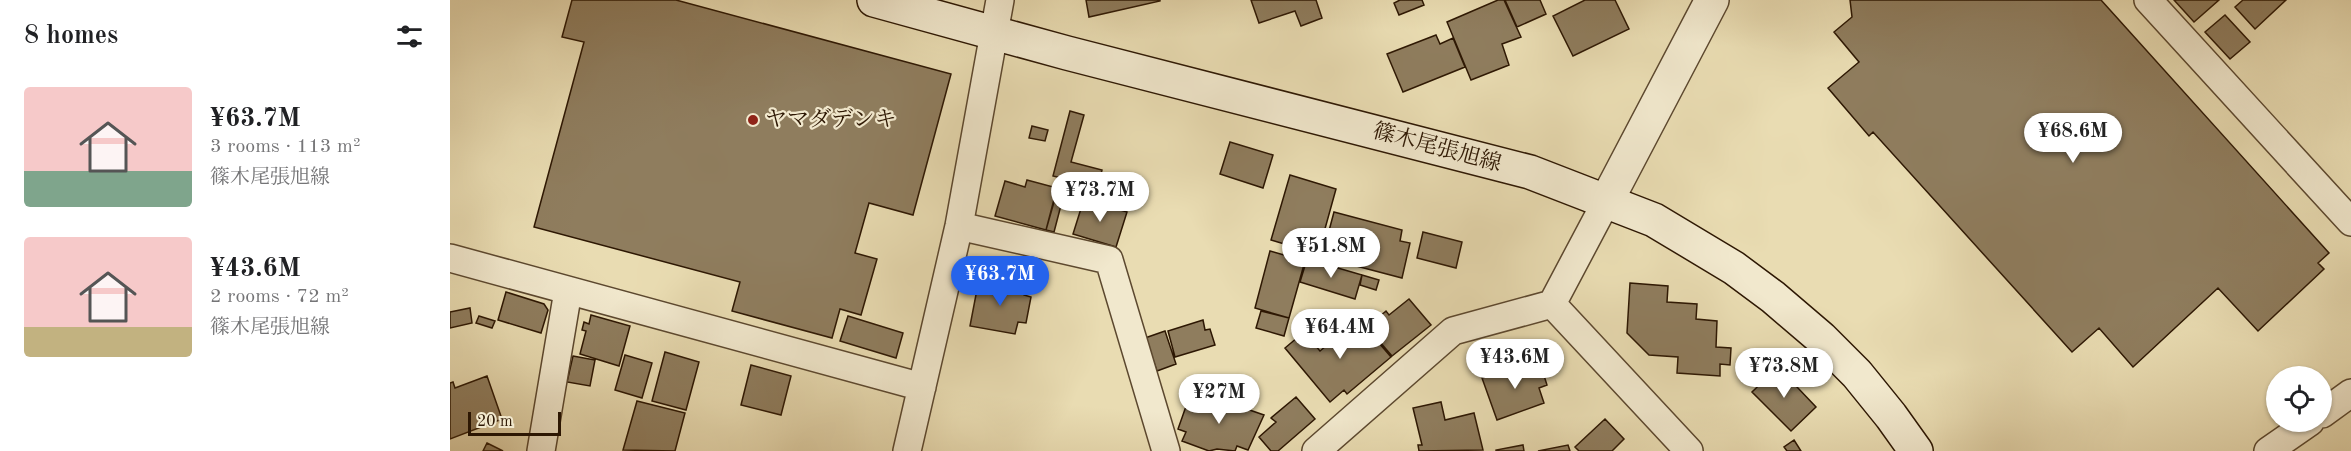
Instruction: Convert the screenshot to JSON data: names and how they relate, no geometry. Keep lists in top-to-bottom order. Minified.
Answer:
{"streets":{"main road":["篠木尾張旭線"]},"places":["ヤマダデンキ"],"scale_bar":"20 m","page":{"heading":"8 homes","list":[{"name":"¥63.7M","note":"3 rooms · 113 m² · 篠木尾張旭線"},{"name":"¥43.6M","note":"2 rooms · 72 m² · 篠木尾張旭線"}],"price":["¥68.6M","¥73.7M","¥51.8M","¥63.7M","¥64.4M","¥43.6M","¥73.8M","¥27M"],"scale":"20 m"}}
